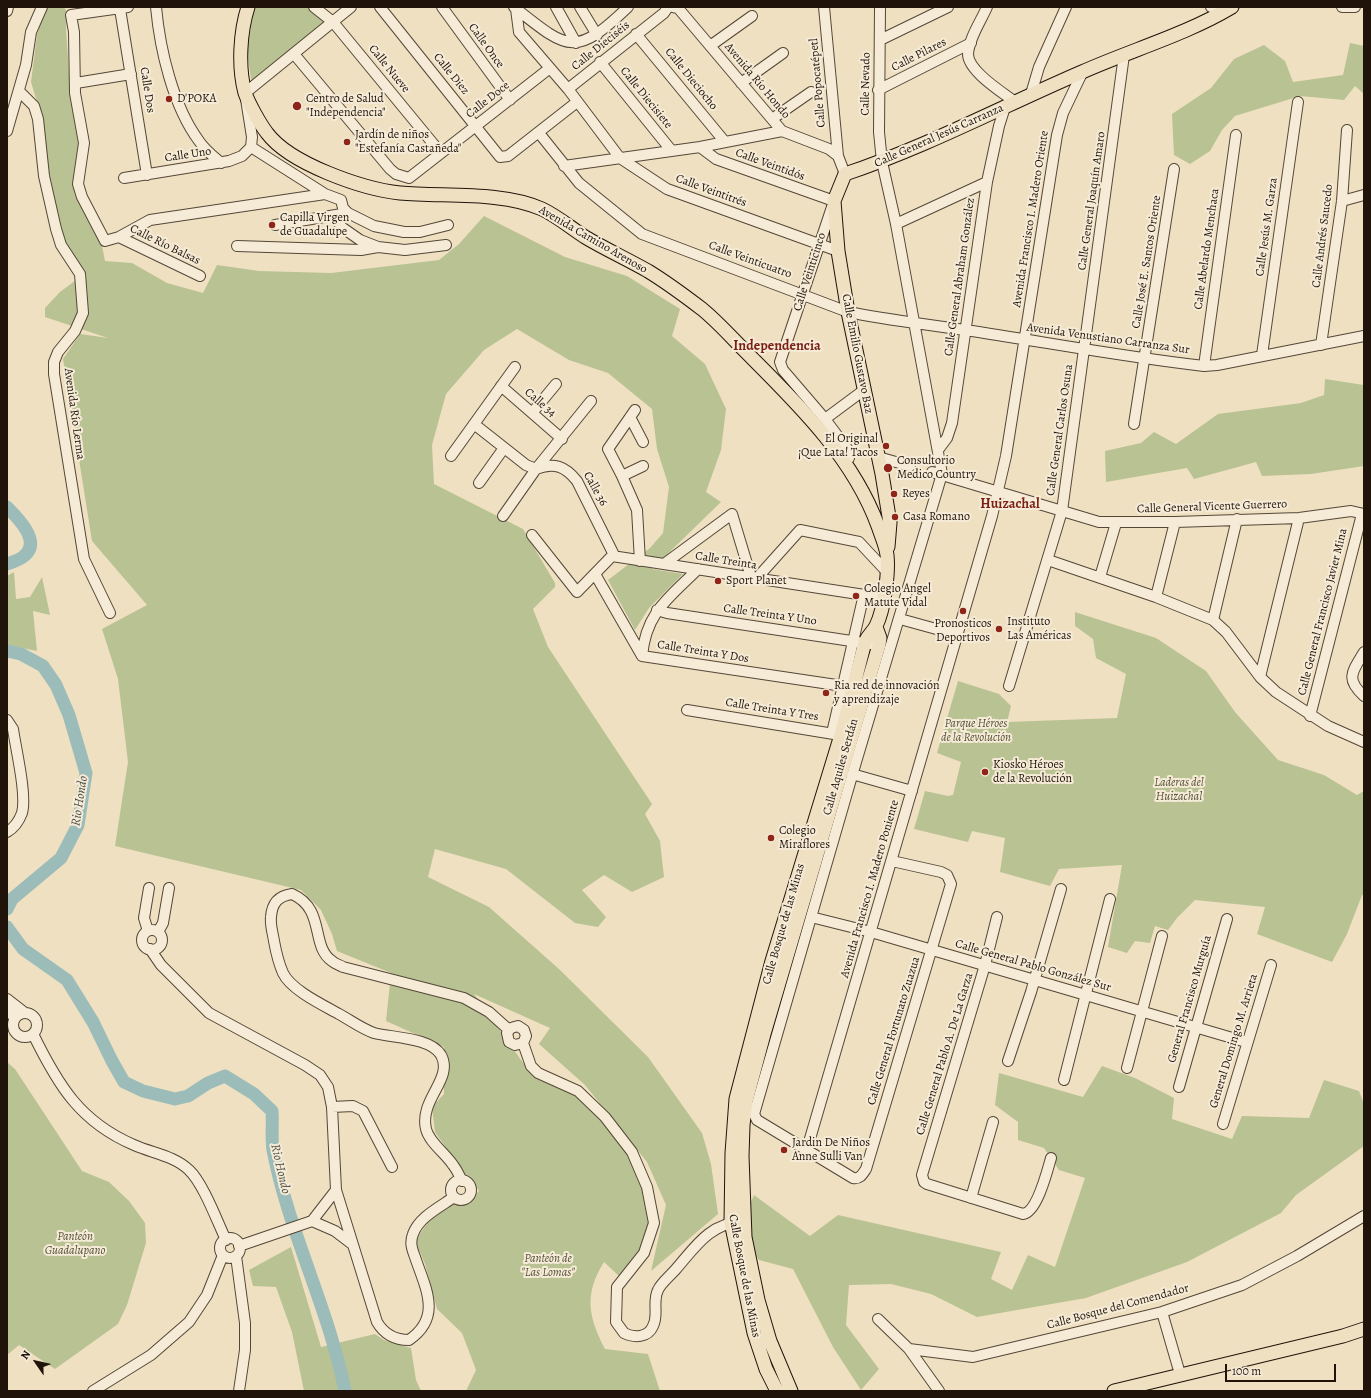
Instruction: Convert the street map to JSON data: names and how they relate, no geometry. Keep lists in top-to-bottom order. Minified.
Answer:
{"streets":{"main road":["Calle General Jesús Carranza","Avenida Camino Arenoso","Calle Veinticinco","Calle Emilio Gustavo Baz","Calle Bosque de las Minas"],"street":["Calle Once","Calle Dieciséis","Calle Pilares","Calle Nueve","Calle Diez","Calle Dieciocho","Avenida Río Hondo","Calle Popocatépetl","Calle Nevado","Calle Dos","Calle Diecisiete","Calle Doce","Calle Uno","Calle Veintidós","Calle Veintitrés","Calle General Joaquín Amaro","Avenida Francisco I. Madero Oriente","Calle Jesús M. Garza","Calle Andrés Saucedo","Calle Río Balsas","Calle Abelardo Menchaca","Calle Veinticuatro","Calle José E. Santos Oriente","Calle General Abraham González","Avenida Venustiano Carranza Sur","Calle 34","Avenida Río Lerma","Calle General Carlos Osuna","Calle 36","Calle General Vicente Guerrero","Calle Treinta","Calle General Francisco Javier Mina","Calle Treinta Y Uno","Calle Treinta Y Dos","Calle Treinta Y Tres","Calle Aquiles Serdán","Avenida Francisco I. Madero Poniente","Calle General Pablo González Sur","General Francisco Murguía","Calle General Fortunato Zuazua","General Domingo M. Arrieta","Calle General Pablo A. De La Garza","Calle Bosque del Comendador"]},"crossings":[["Calle Once","Calle Doce"],["Calle Dieciséis","Calle Dieciocho"],["Calle Dieciséis","Calle Diecisiete"],["Calle Dieciséis","Calle Veintitrés"],["Calle Pilares","Calle Nevado"],["Calle Nueve","Calle Doce"],["Calle Diez","Calle Doce"],["Calle Diez","Calle Veinticuatro"],["Avenida Río Hondo","Calle Popocatépetl"],["Calle Nevado","Calle General Jesús Carranza"],["Calle Nevado","Calle General Abraham González"],["Calle Nevado","Avenida Venustiano Carranza Sur"],["Calle Nevado","Calle General Vicente Guerrero"],["Calle Nevado","Calle Aquiles Serdán"],["Calle Dos","Calle Uno"],["Calle Doce","Calle Veintitrés"],["Calle General Jesús Carranza","Calle General Joaquín Amaro"],["Calle General Jesús Carranza","Avenida Francisco I. Madero Oriente"],["Calle General Jesús Carranza","Calle Veinticinco"],["Calle General Jesús Carranza","Calle General Abraham González"],["Calle Veintidós","Calle Veinticinco"],["Calle Veintidós","Calle Emilio Gustavo Baz"],["Calle Veintitrés","Calle Veinticinco"],["Calle Veintitrés","Calle Emilio Gustavo Baz"],["Calle General Joaquín Amaro","Avenida Venustiano Carranza Sur"],["Calle General Joaquín Amaro","Calle General Carlos Osuna"],["Avenida Francisco I. Madero Oriente","Avenida Venustiano Carranza Sur"],["Avenida Francisco I. Madero Oriente","Calle General Vicente Guerrero"],["Avenida Francisco I. Madero Oriente","Avenida Francisco I. Madero Poniente"],["Calle Jesús M. Garza","Avenida Venustiano Carranza Sur"],["Calle Andrés Saucedo","Avenida Venustiano Carranza Sur"],["Avenida Camino Arenoso","Calle Emilio Gustavo Baz"],["Avenida Camino Arenoso","Calle Treinta"],["Avenida Camino Arenoso","Calle Bosque de las Minas"],["Calle Abelardo Menchaca","Avenida Venustiano Carranza Sur"],["Calle Veinticuatro","Calle Veinticinco"],["Calle Veinticuatro","Avenida Venustiano Carranza Sur"],["Calle Veinticuatro","Calle Emilio Gustavo Baz"],["Calle José E. Santos Oriente","Avenida Venustiano Carranza Sur"],["Calle Veinticinco","Calle Emilio Gustavo Baz"],["Calle General Abraham González","Avenida Venustiano Carranza Sur"],["Avenida Venustiano Carranza Sur","Calle Emilio Gustavo Baz"],["Avenida Venustiano Carranza Sur","Calle General Carlos Osuna"],["Calle General Carlos Osuna","Calle General Vicente Guerrero"],["Calle 36","Calle Treinta"],["Calle General Vicente Guerrero","Calle General Francisco Javier Mina"],["Calle General Vicente Guerrero","Calle Aquiles Serdán"],["Calle General Vicente Guerrero","Avenida Francisco I. Madero Poniente"],["Calle Treinta","Calle Treinta Y Dos"],["Calle Treinta Y Uno","Calle Treinta Y Dos"],["Calle Treinta Y Uno","Calle Bosque de las Minas"],["Calle Treinta Y Dos","Calle Bosque de las Minas"],["Calle Treinta Y Tres","Calle Bosque de las Minas"],["Calle Aquiles Serdán","Avenida Francisco I. Madero Poniente"],["Calle Aquiles Serdán","Calle General Pablo González Sur"],["Calle Aquiles Serdán","Calle General Fortunato Zuazua"],["Avenida Francisco I. Madero Poniente","Calle General Pablo González Sur"],["Avenida Francisco I. Madero Poniente","Calle General Fortunato Zuazua"],["Calle General Pablo González Sur","General Francisco Murguía"],["Calle General Pablo González Sur","Calle General Fortunato Zuazua"],["Calle General Pablo González Sur","General Domingo M. Arrieta"],["Calle General Pablo González Sur","Calle General Pablo A. De La Garza"]],"districts":["Independencia","Huizachal"],"water":["Rio Hondo"],"parks":["Parque Héroes de la Revolución","Laderas del Huizachal","Panteón Guadalupano","Panteón de \"Las Lomas\""],"places":["D'POKA","Centro de Salud \"Independencia\"","Jardín de niños \"Estefanía Castañeda\"","Capilla Virgen de Guadalupe","El Original ¡Que Lata! Tacos","Consultorio Medico Country","Reyes","Casa Romano","Sport Planet","Colegio Angel Matute Vidal","Pronosticos Deportivos","Instituto Las Américas","Ria red de innovación y aprendizaje","Kiosko Héroes de la Revolución","Colegio Miraflores","Jardin De Niños Anne Sulli Van"],"scale_bar":"100 m","north":"top left"}
